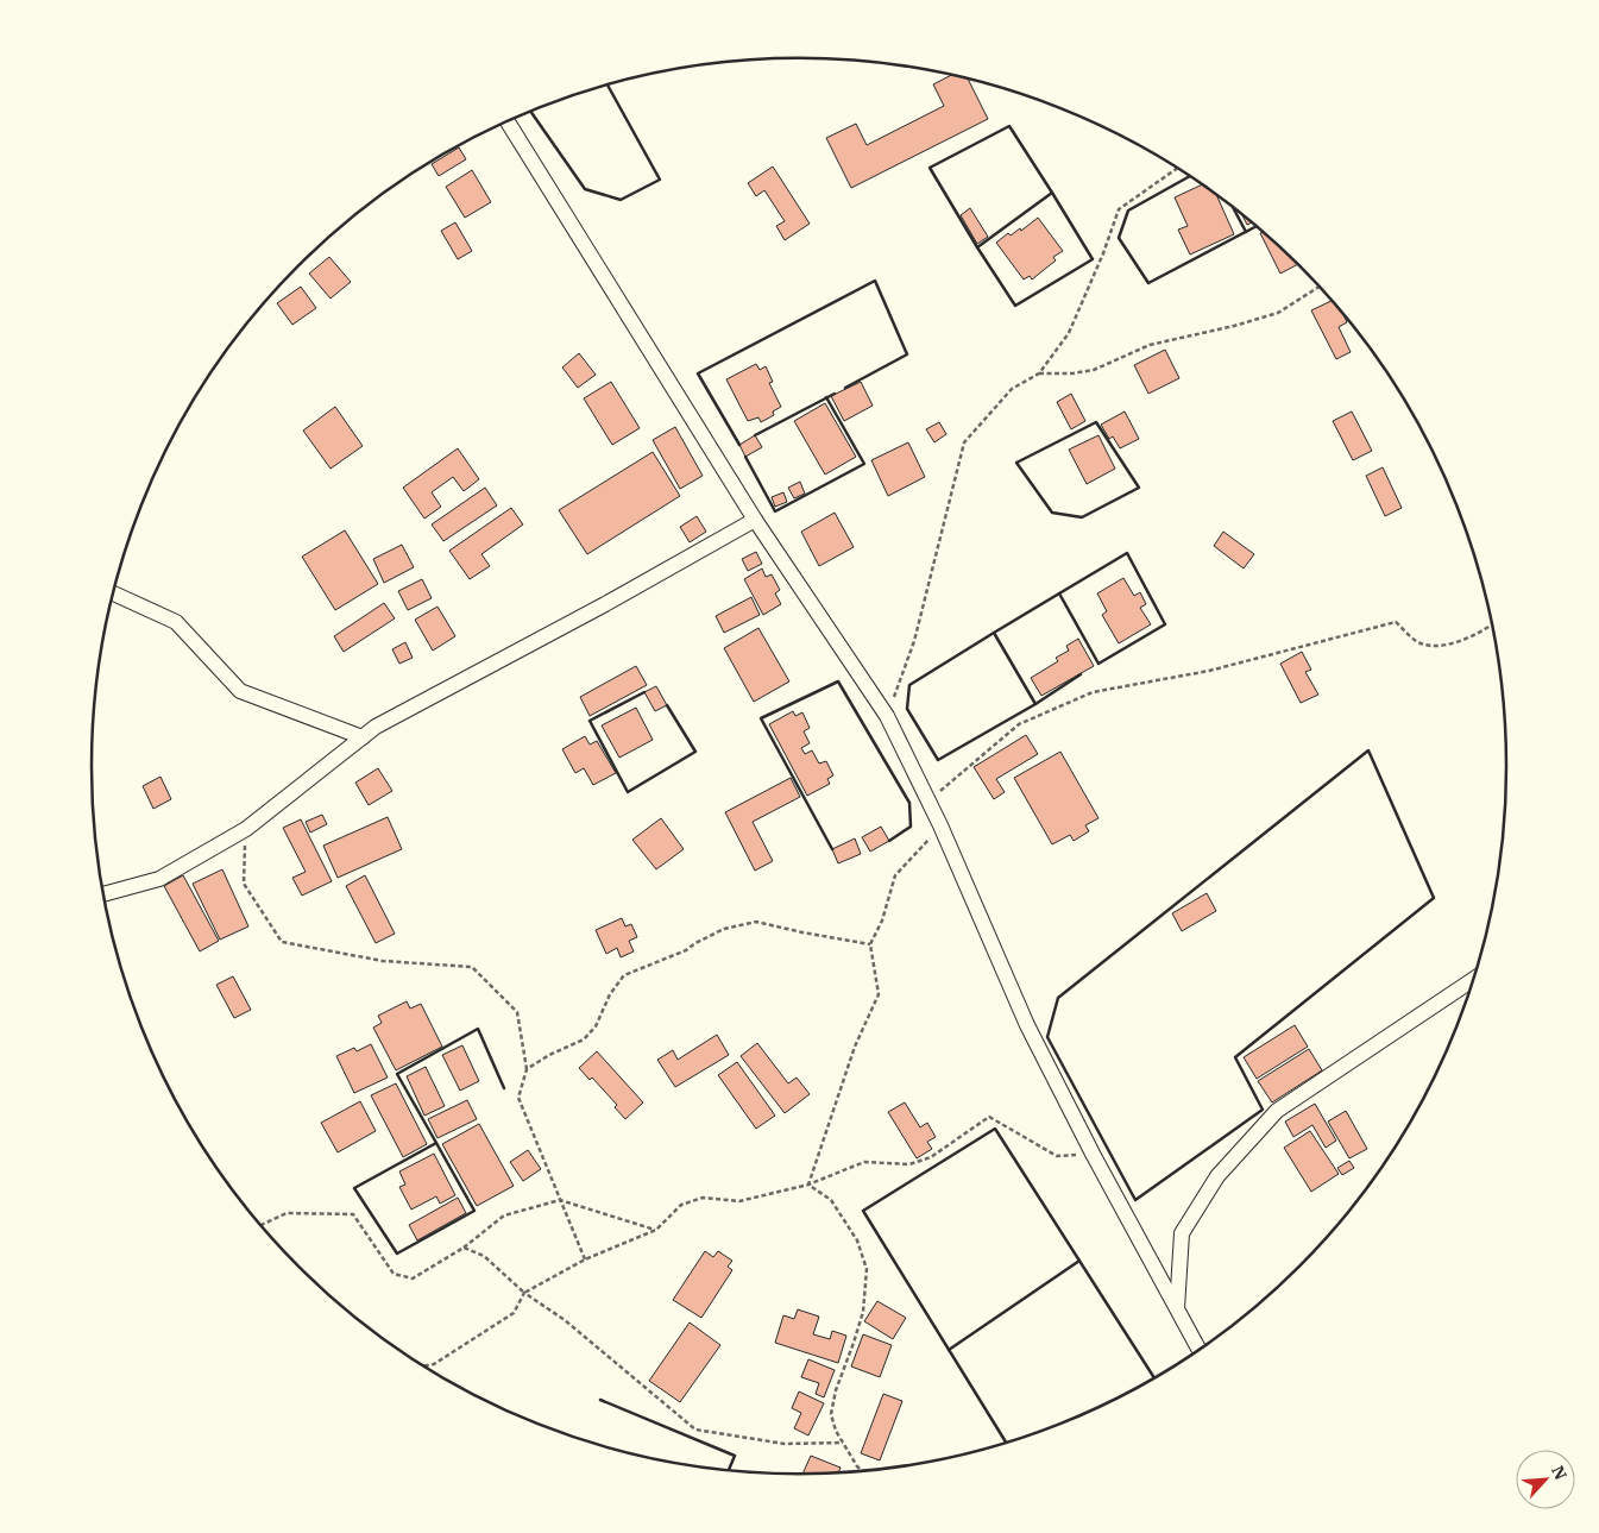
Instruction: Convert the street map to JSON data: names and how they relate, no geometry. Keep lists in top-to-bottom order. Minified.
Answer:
{"north":"top right"}
